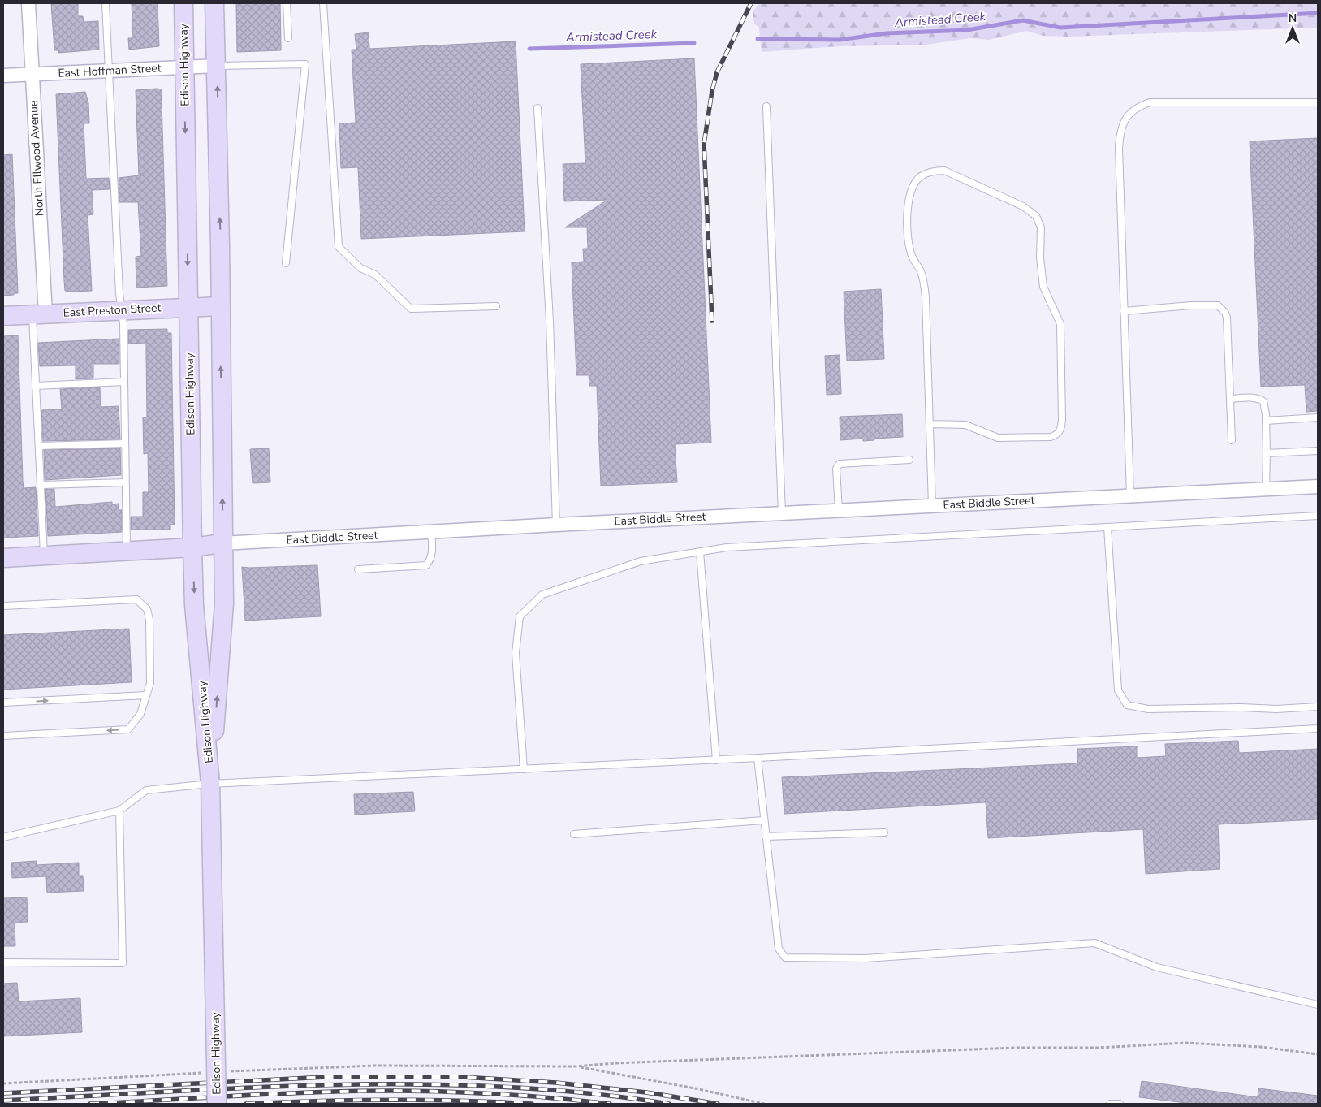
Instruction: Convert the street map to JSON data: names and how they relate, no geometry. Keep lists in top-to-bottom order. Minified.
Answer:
{"streets":{"main road":["Edison Highway","East Preston Street","East Biddle Street"],"street":["East Hoffman Street","North Ellwood Avenue"]},"crossings":[["Edison Highway","East Hoffman Street"],["Edison Highway","East Preston Street"],["Edison Highway","East Biddle Street"],["East Hoffman Street","North Ellwood Avenue"],["North Ellwood Avenue","East Preston Street"]],"water":["Armistead Creek"],"north":"top"}
